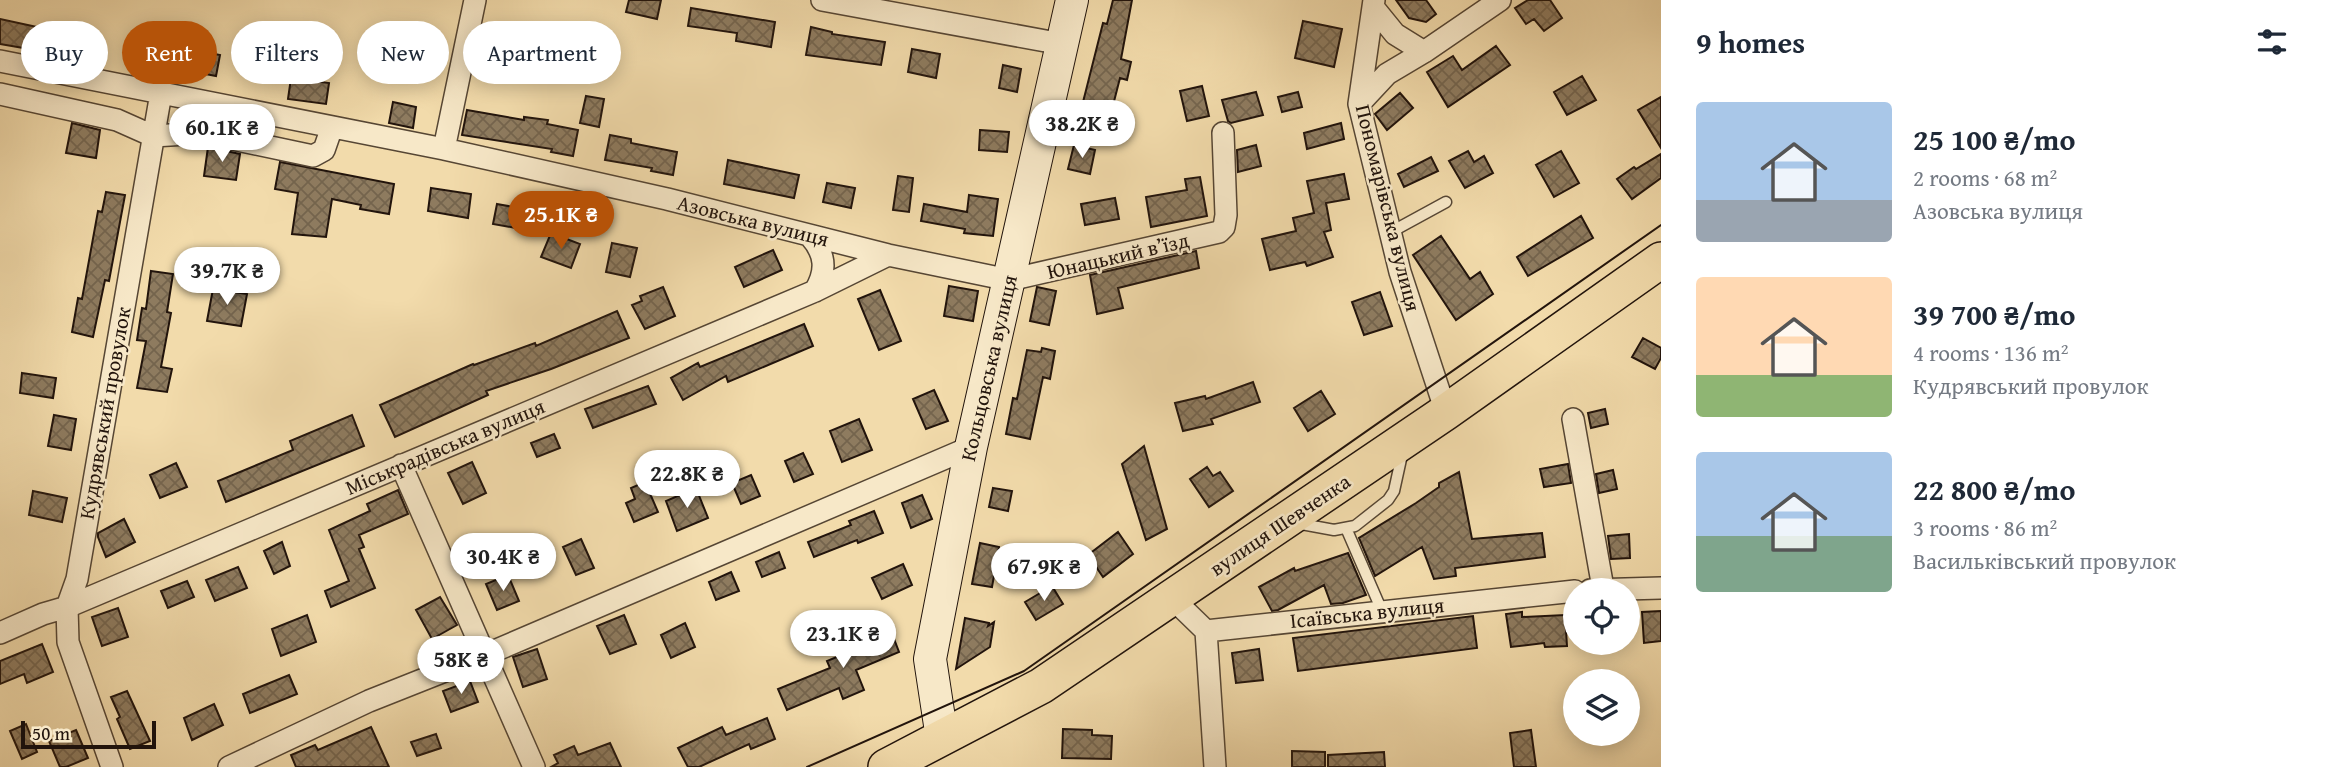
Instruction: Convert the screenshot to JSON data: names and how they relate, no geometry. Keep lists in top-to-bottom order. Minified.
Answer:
{"streets":{"main road":["вулиця Шевченка"],"street":["Пономарівська вулиця","Азовська вулиця","Юнацький в’їзд","Кольцовська вулиця","Кудрявський провулок","Міськрадівська вулиця","Ісаївська вулиця"]},"crossings":[["Пономарівська вулиця","вулиця Шевченка"],["Азовська вулиця","Юнацький в’їзд"],["Азовська вулиця","Кольцовська вулиця"],["Азовська вулиця","Кудрявський провулок"],["Азовська вулиця","Міськрадівська вулиця"],["Юнацький в’їзд","Кольцовська вулиця"],["Кольцовська вулиця","вулиця Шевченка"],["Кудрявський провулок","Міськрадівська вулиця"]],"scale_bar":"50 m","page":{"heading":"9 homes","chip":["Buy","Rent","Filters","New","Apartment"],"list":[{"name":"25 100 ₴/mo","note":"2 rooms · 68 m² · Азовська вулиця"},{"name":"39 700 ₴/mo","note":"4 rooms · 136 m² · Кудрявський провулок"},{"name":"22 800 ₴/mo","note":"3 rooms · 86 m² · Васильківський провулок"}],"price":["38.2K ₴","60.1K ₴","25.1K ₴","39.7K ₴","22.8K ₴","30.4K ₴","67.9K ₴","23.1K ₴","58K ₴"],"scale":"50 m"}}
